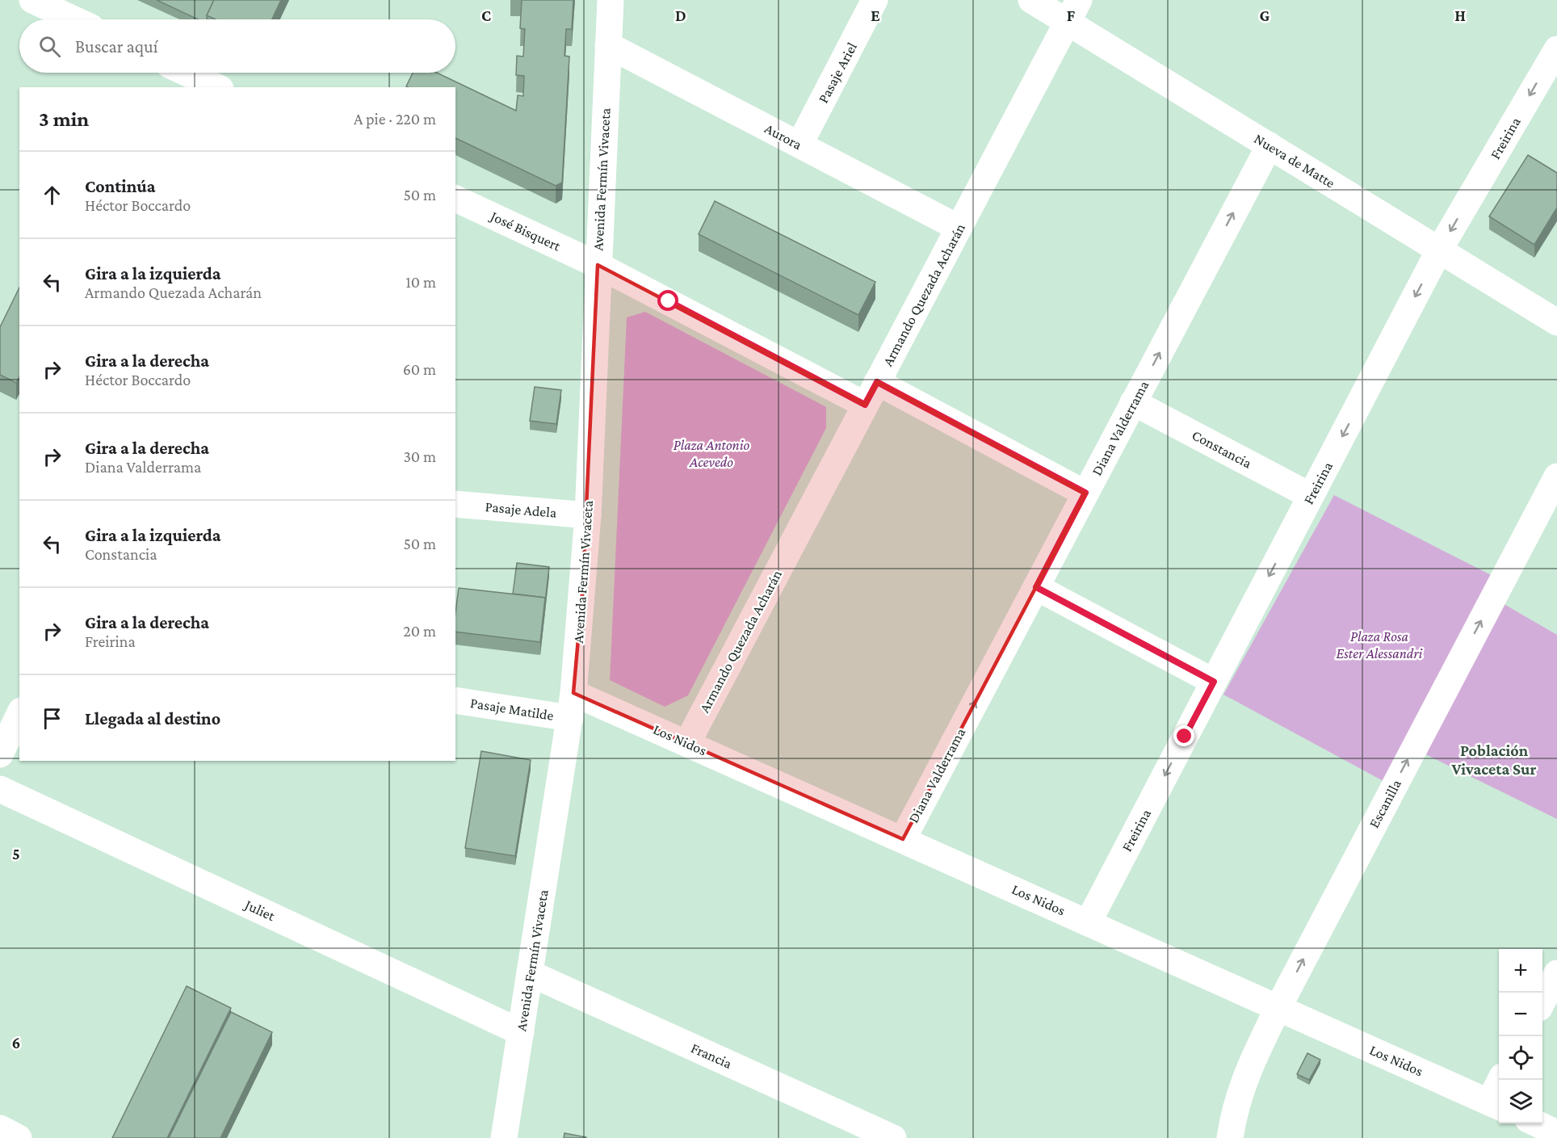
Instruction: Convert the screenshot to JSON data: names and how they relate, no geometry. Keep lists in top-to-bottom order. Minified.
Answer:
{"streets":{"street":["Pasaje Ariel","Aurora","Freirina","Nueva de Matte","Avenida Fermín Vivaceta","José Bisquert","Armando Quezada Acharán","Diana Valderrama","Constancia","Pasaje Adela","Pasaje Matilde","Los Nidos","Escanilla","Juliet","Francia"]},"crossings":[["Pasaje Ariel","Aurora"],["Aurora","Avenida Fermín Vivaceta"],["Aurora","Armando Quezada Acharán"],["Freirina","Nueva de Matte"],["Freirina","Constancia"],["Freirina","Los Nidos"],["Nueva de Matte","Armando Quezada Acharán"],["Nueva de Matte","Diana Valderrama"],["Avenida Fermín Vivaceta","José Bisquert"],["Avenida Fermín Vivaceta","Pasaje Adela"],["Avenida Fermín Vivaceta","Pasaje Matilde"],["Avenida Fermín Vivaceta","Los Nidos"],["Avenida Fermín Vivaceta","Juliet"],["Avenida Fermín Vivaceta","Francia"],["José Bisquert","Armando Quezada Acharán"],["José Bisquert","Diana Valderrama"],["Armando Quezada Acharán","Los Nidos"],["Diana Valderrama","Constancia"],["Diana Valderrama","Los Nidos"],["Pasaje Matilde","Los Nidos"],["Los Nidos","Escanilla"]],"one_way":["Freirina","Diana Valderrama","Escanilla"],"districts":["Población Vivaceta Sur"],"parks":["Plaza Antonio Acevedo","Plaza Rosa Ester Alessandri"],"page":{"search":"Buscar aquí","heading":["3 min","A pie · 220 m"],"list":[["Continúa","Héctor Boccardo","50 m"],["Gira a la izquierda","Armando Quezada Acharán","10 m"],["Gira a la derecha","Héctor Boccardo","60 m"],["Gira a la derecha","Diana Valderrama","30 m"],["Gira a la izquierda","Constancia","50 m"],["Gira a la derecha","Freirina","20 m"],"Llegada al destino"],"map_buttons":["+","−"]},"grid":{"columns":["C","D","E","F","G","H"],"rows":["5","6"]}}
